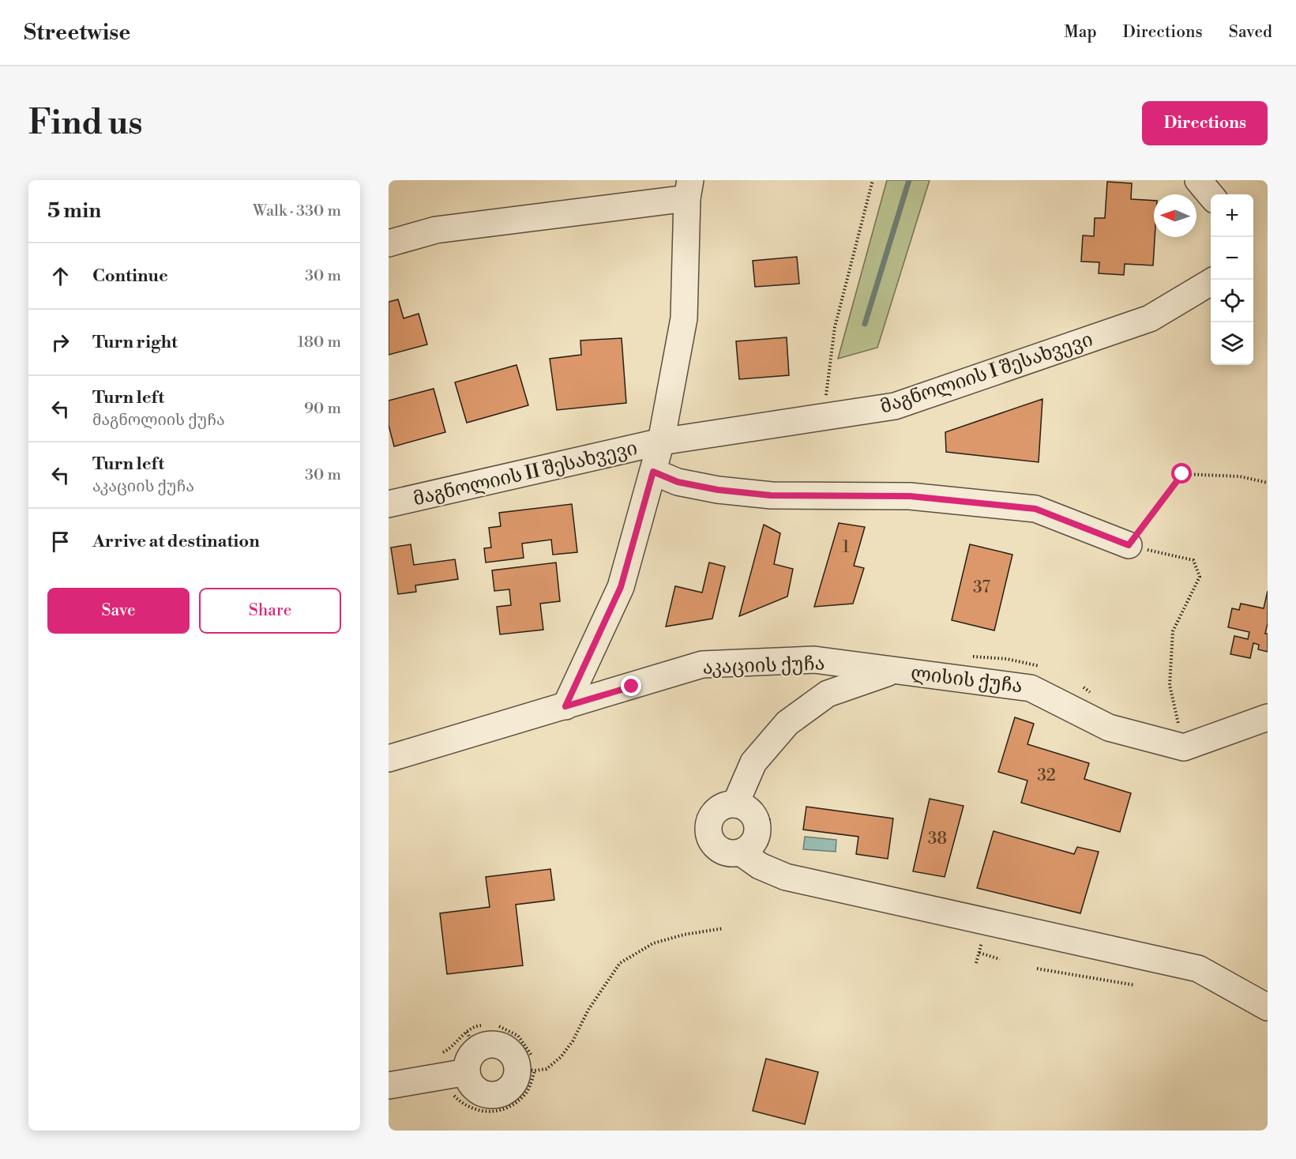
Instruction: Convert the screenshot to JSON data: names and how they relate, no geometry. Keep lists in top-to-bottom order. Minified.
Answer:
{"streets":{"street":["მაგნოლიის I შესახვევი","მაგნოლიის II შესახვევი","აკაციის ქუჩა","ლისის ქუჩა"]},"crossings":[["მაგნოლიის I შესახვევი","მაგნოლიის II შესახვევი"],["აკაციის ქუჩა","ლისის ქუჩა"]],"house_numbers":["1","37","32","38"],"north":"left","page":{"header":"Streetwise","nav":["Map","Directions","Saved"],"buttons":["Directions",["Save","Share"]],"title":"Find us","heading":["5 min","Walk · 330 m"],"map_buttons":["+","−"],"list":[["Continue","30 m"],["Turn right","180 m"],["Turn left","მაგნოლიის ქუჩა","90 m"],["Turn left","აკაციის ქუჩა","30 m"],"Arrive at destination"]}}
